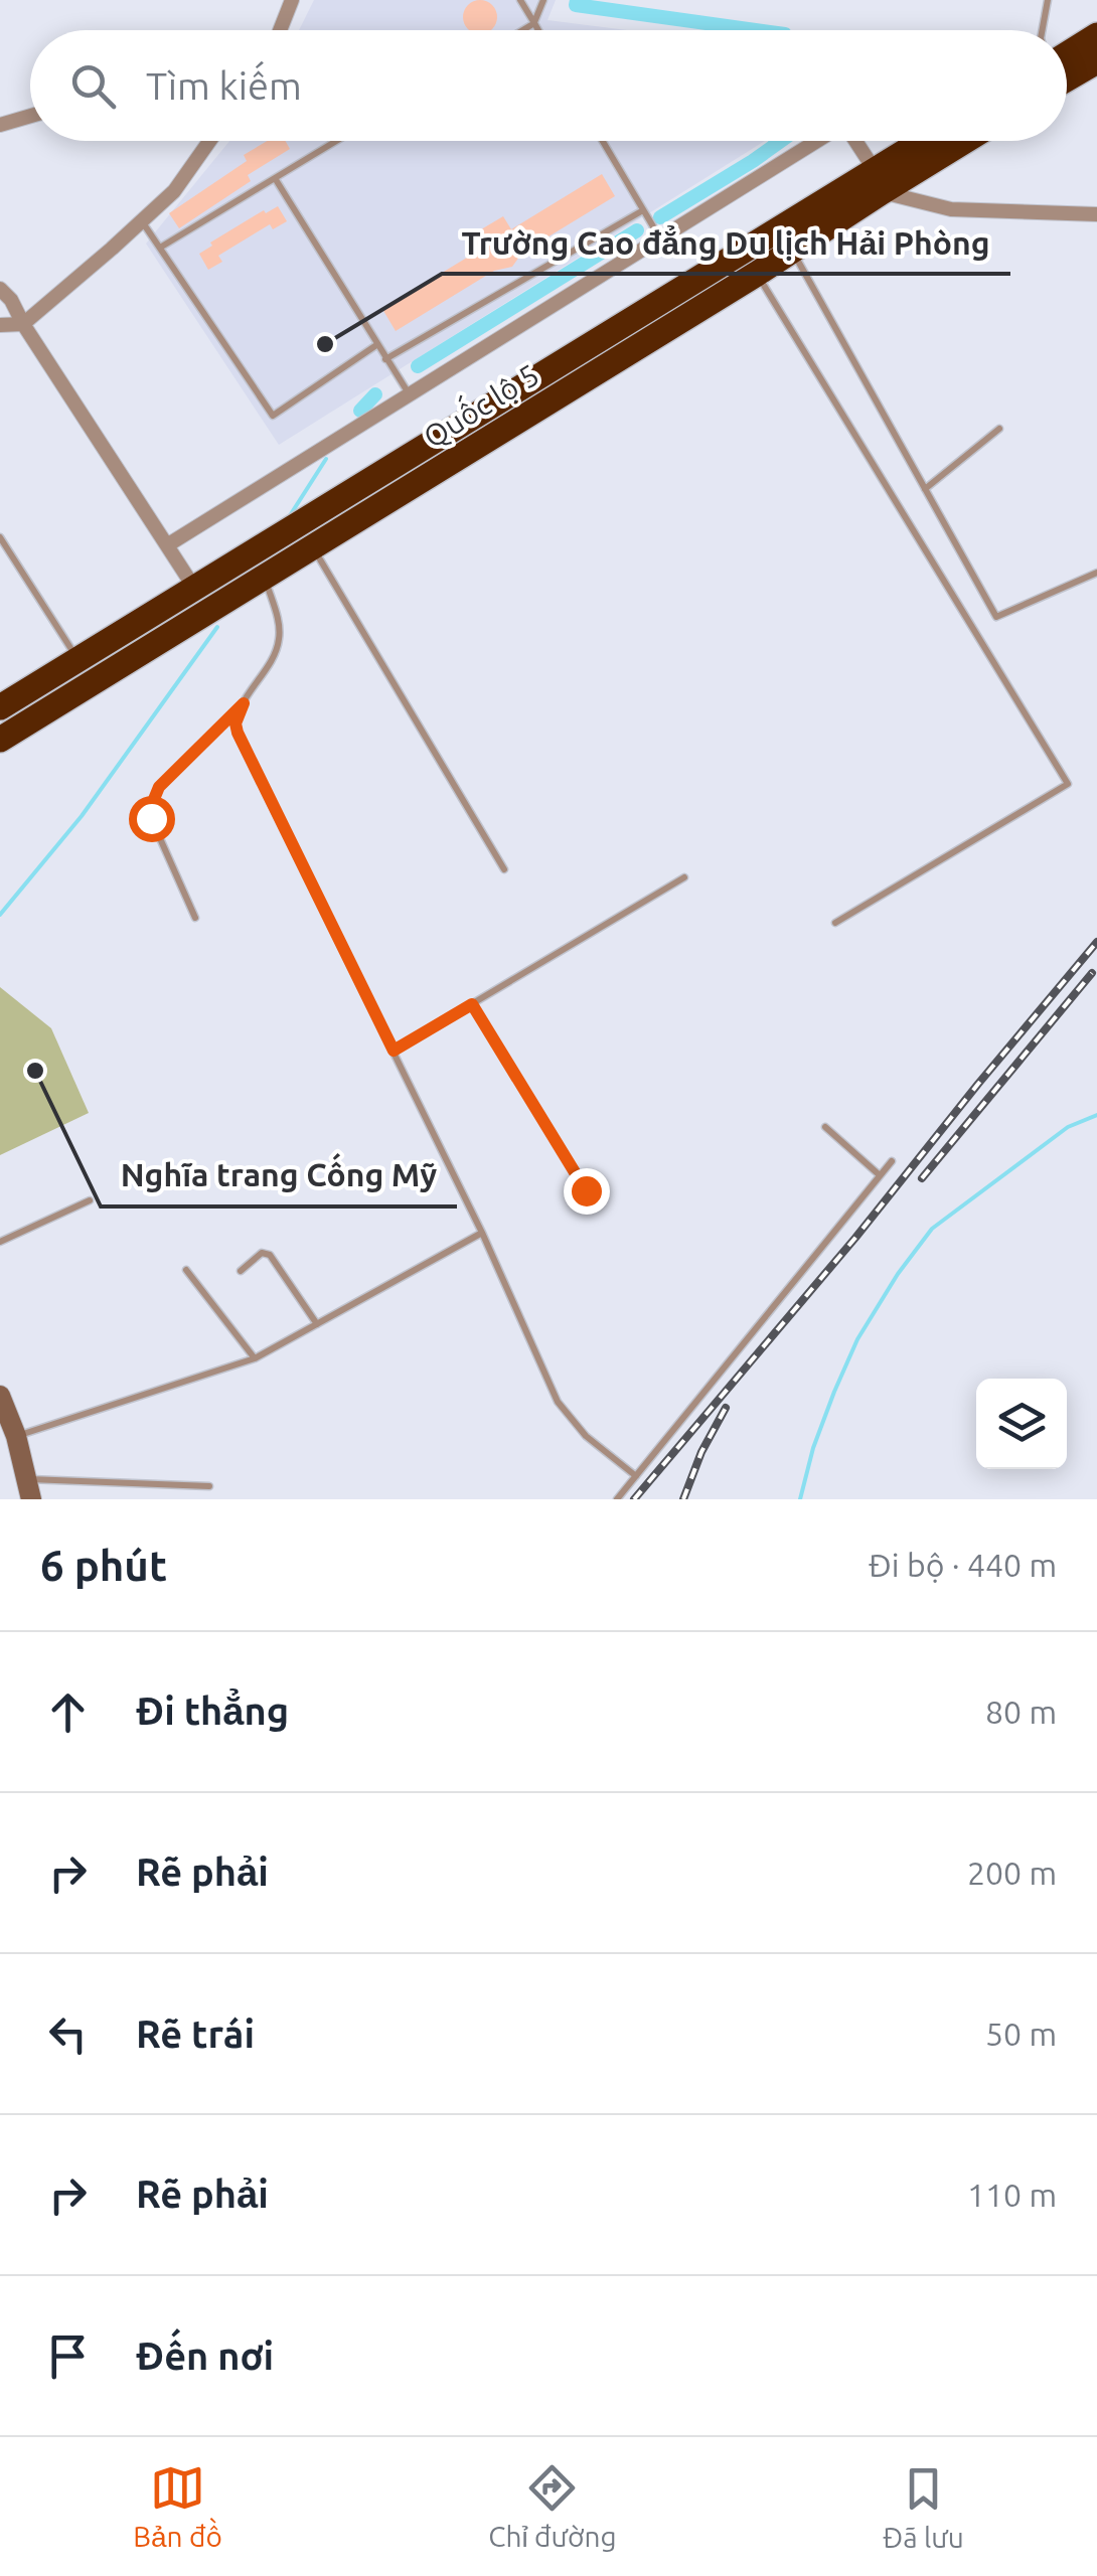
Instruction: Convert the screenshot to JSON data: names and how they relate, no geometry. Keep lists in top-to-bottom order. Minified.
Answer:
{"streets":{"highway":["Quốc lộ 5"]},"places":["Trường Cao đẳng Du lịch Hải Phòng","Nghĩa trang Cống Mỹ"],"page":{"search":"Tìm kiếm","heading":["6 phút","Đi bộ · 440 m"],"list":[["Đi thẳng","80 m"],["Rẽ phải","200 m"],["Rẽ trái","50 m"],["Rẽ phải","110 m"],"Đến nơi"],"nav":["Bản đồ","Chỉ đường","Đã lưu"]}}
